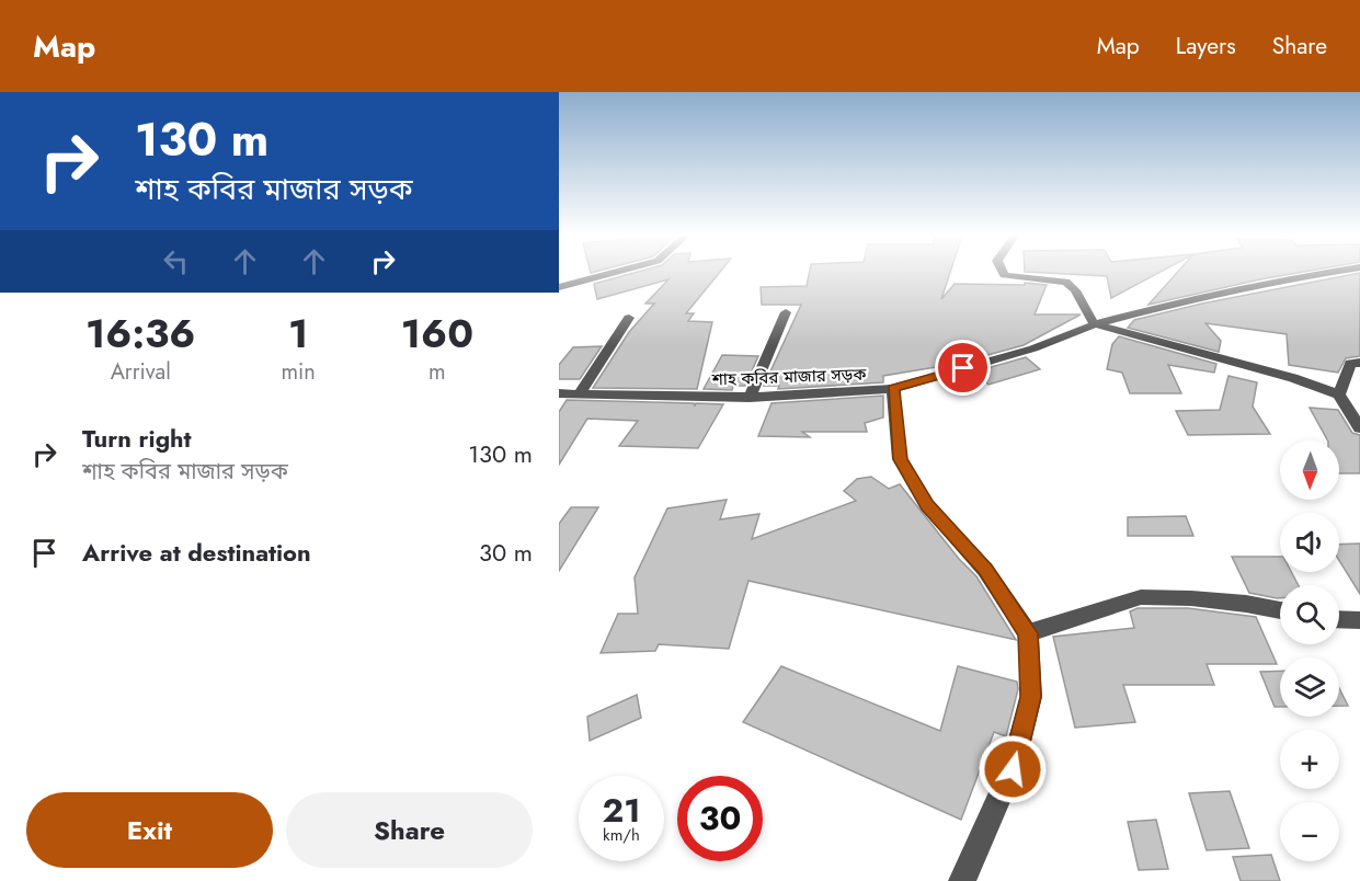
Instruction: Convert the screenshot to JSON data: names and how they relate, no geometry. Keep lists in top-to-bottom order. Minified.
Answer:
{"streets":{"street":["শাহ কবির মাজার সড়ক"]},"north":"bottom","page":{"header":"Map","nav":["Map","Layers","Share"],"turn":["130 m","শাহ কবির মাজার সড়ক"],"eta":["16:36","Arrival","1","min","160","m"],"list":[{"name":"Turn right","note":"শাহ কবির মাজার সড়ক","value":"130 m"},{"name":"Arrive at destination","value":"30 m"}],"map_buttons":["+","−"],"speed":"21 km/h","limit":"30","buttons":["Exit","Share"]}}
